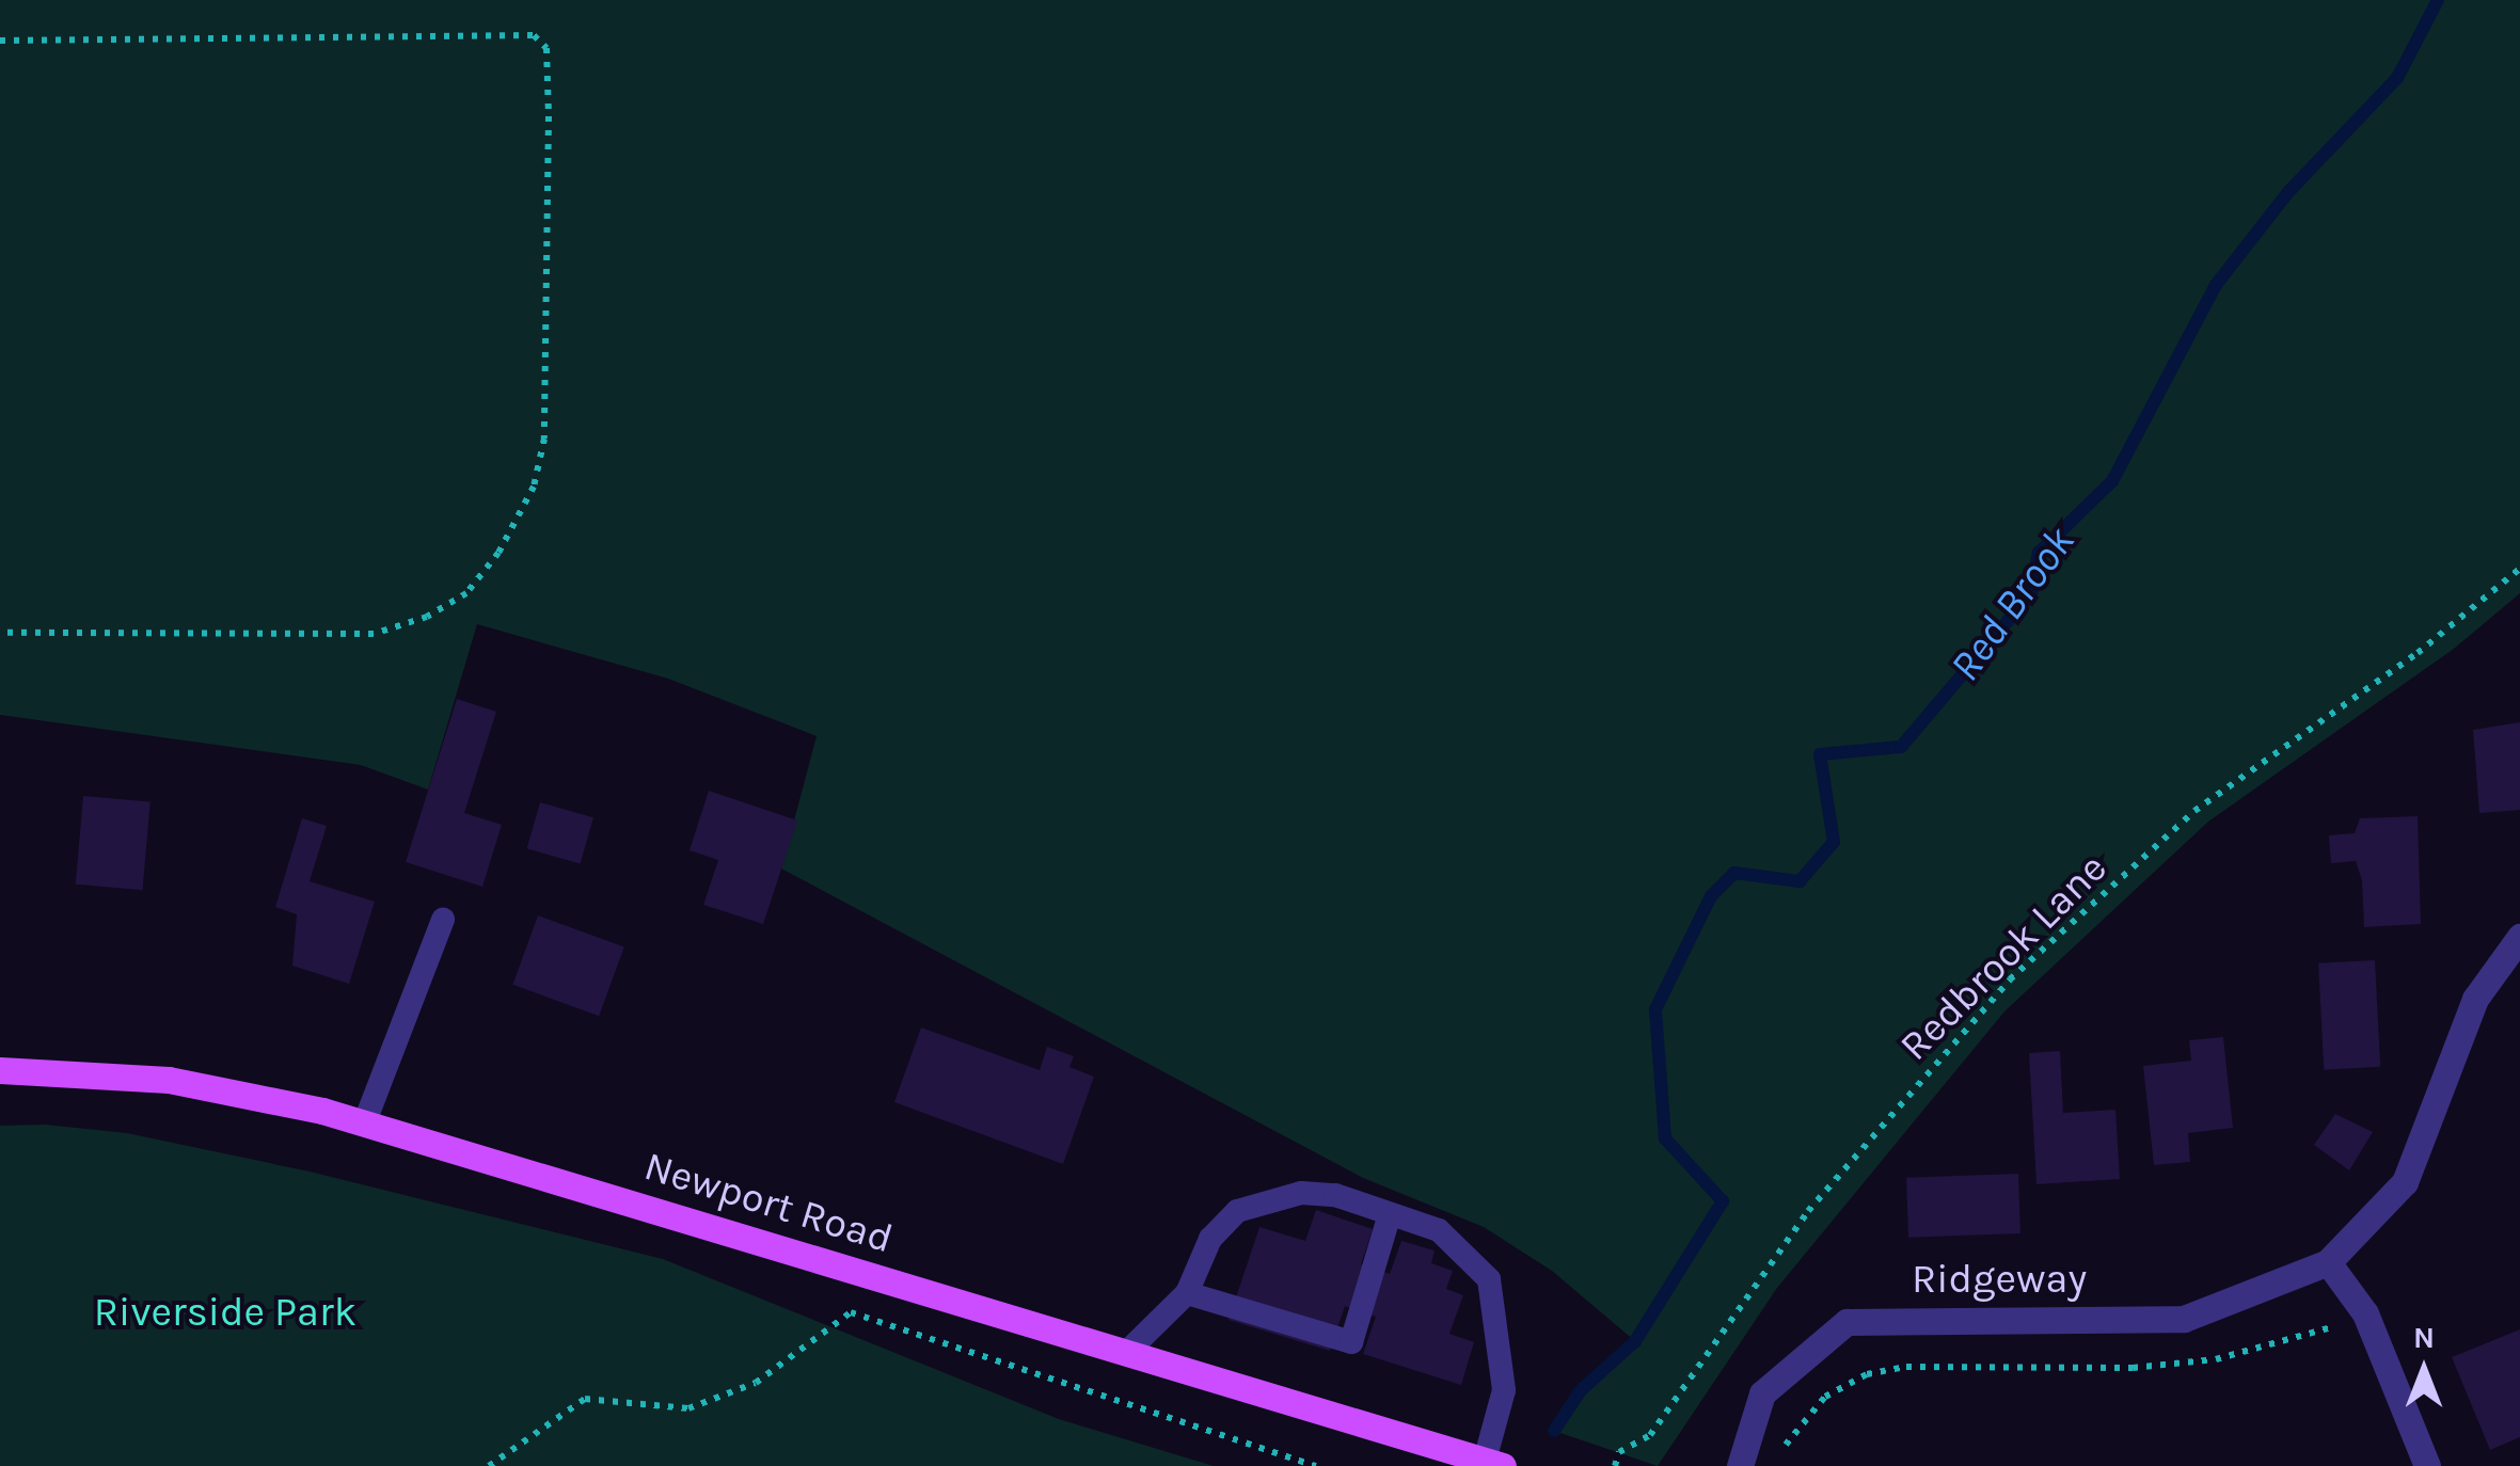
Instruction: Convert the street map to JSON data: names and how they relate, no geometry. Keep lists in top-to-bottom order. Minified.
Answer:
{"streets":{"main road":["Newport Road"],"street":["Ridgeway"],"path":["Redbrook Lane"]},"water":["Red Brook"],"parks":["Riverside Park"],"north":"top"}
